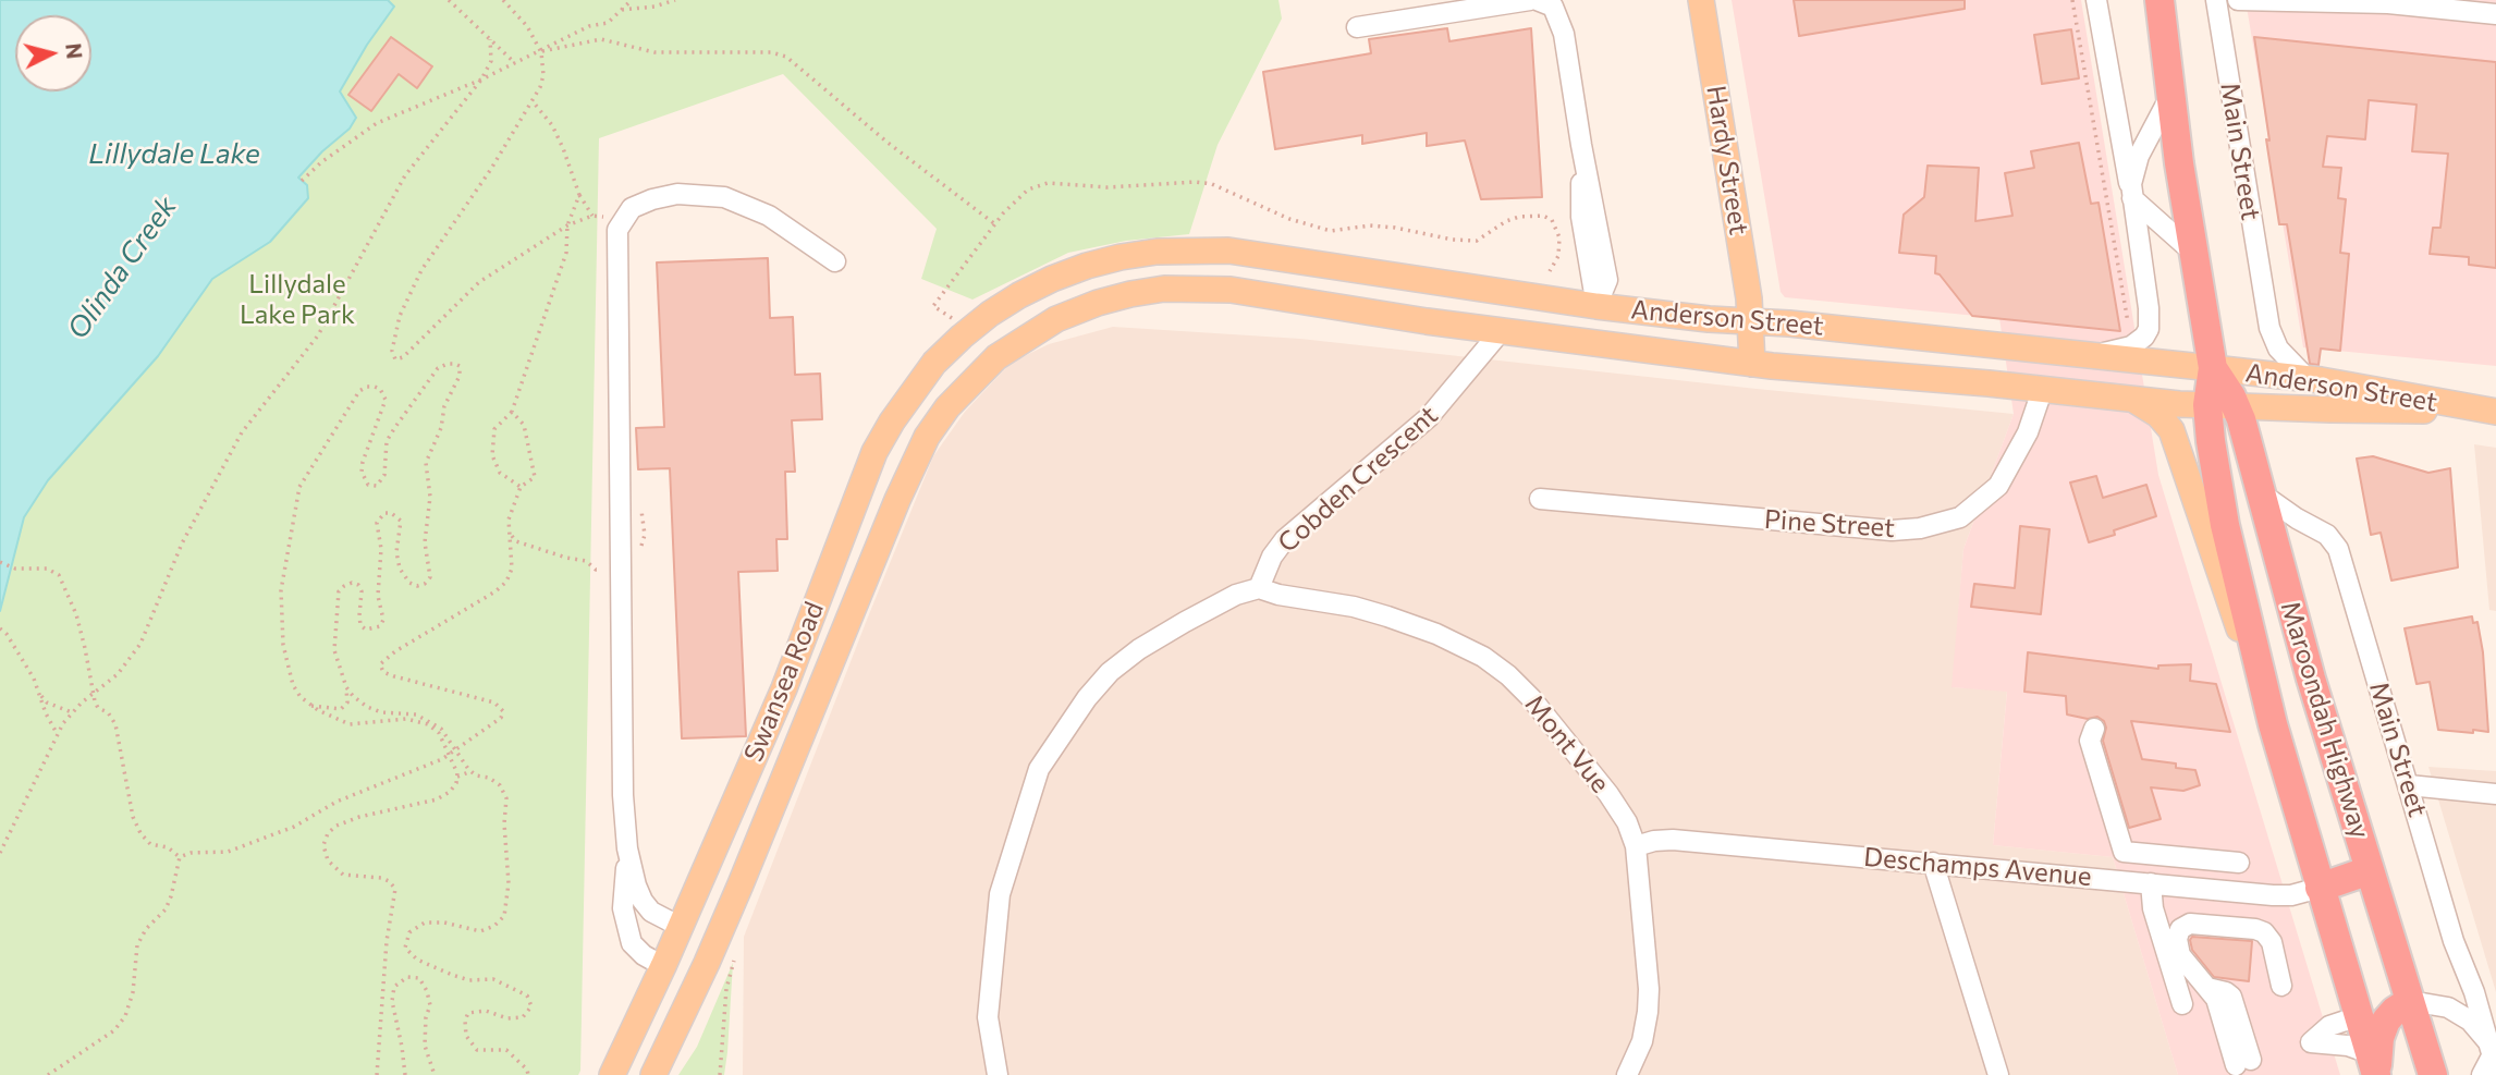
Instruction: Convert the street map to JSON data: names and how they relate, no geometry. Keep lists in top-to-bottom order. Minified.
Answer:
{"streets":{"highway":["Maroondah Highway"],"main road":["Hardy Street","Anderson Street","Swansea Road"],"street":["Main Street","Cobden Crescent","Pine Street","Mont Vue","Deschamps Avenue"]},"crossings":[["Main Street","Anderson Street"],["Main Street","Maroondah Highway"],["Hardy Street","Anderson Street"],["Anderson Street","Cobden Crescent"],["Anderson Street","Pine Street"],["Anderson Street","Swansea Road"],["Anderson Street","Maroondah Highway"],["Cobden Crescent","Mont Vue"],["Maroondah Highway","Deschamps Avenue"],["Mont Vue","Deschamps Avenue"]],"water":["Lillydale Lake","Olinda Creek"],"parks":["Lillydale Lake Park"],"north":"right"}
